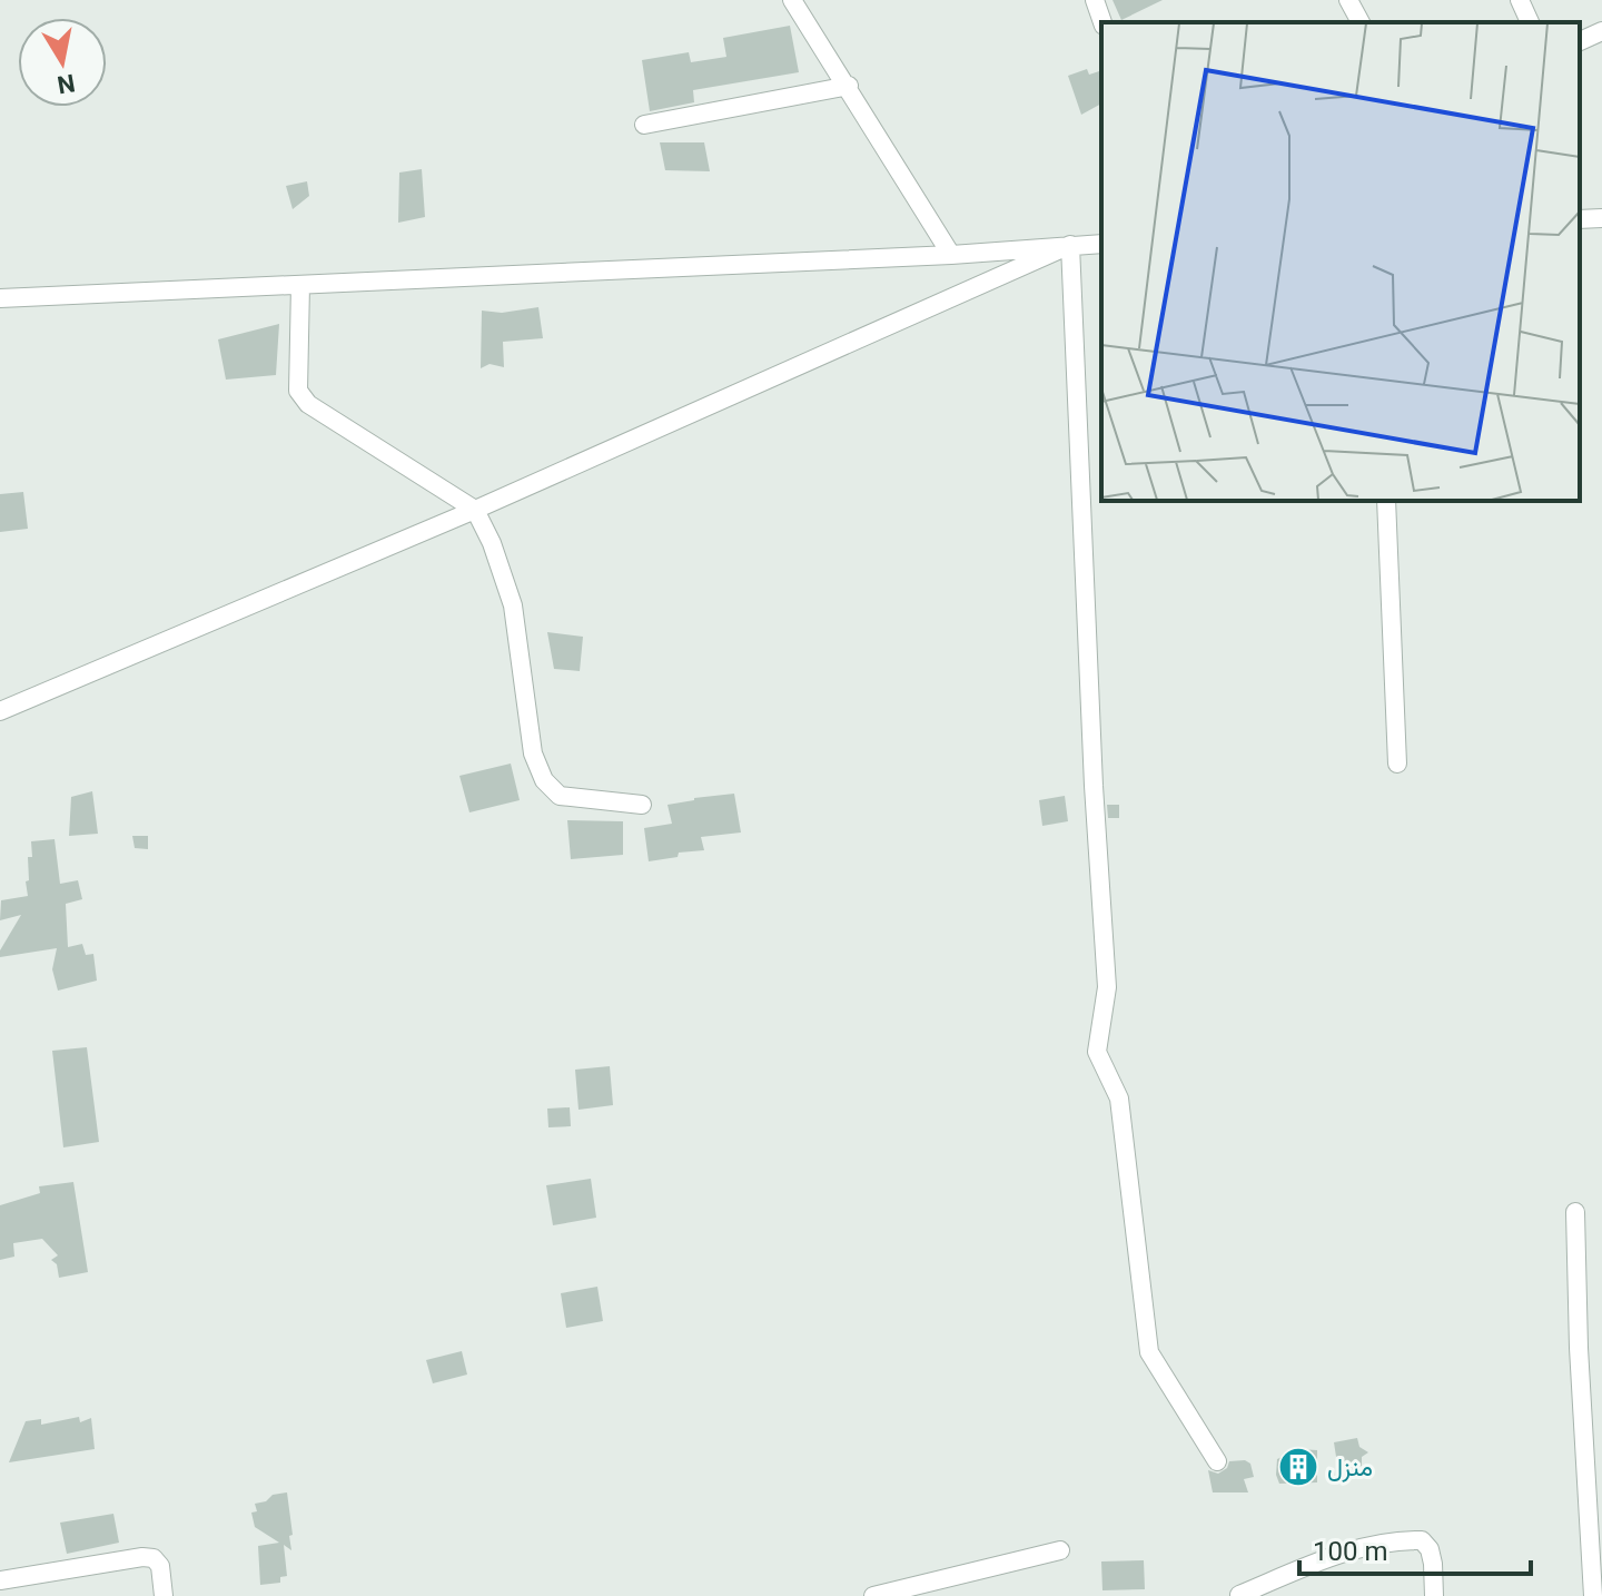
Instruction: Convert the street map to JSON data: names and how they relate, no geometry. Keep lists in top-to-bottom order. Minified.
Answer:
{"places":{"building":["منزل"]},"scale_bar":"100 m","north":"bottom"}
